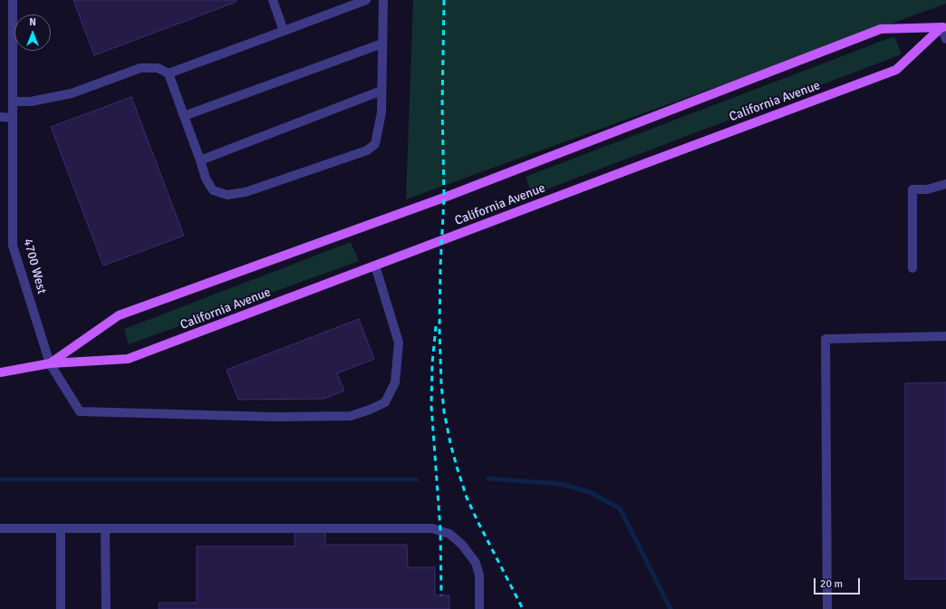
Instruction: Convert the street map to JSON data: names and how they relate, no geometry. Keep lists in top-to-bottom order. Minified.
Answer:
{"streets":{"main road":["California Avenue"],"street":["4700 West"]},"crossings":[["California Avenue","4700 West"]],"scale_bar":"20 m","north":"top"}
